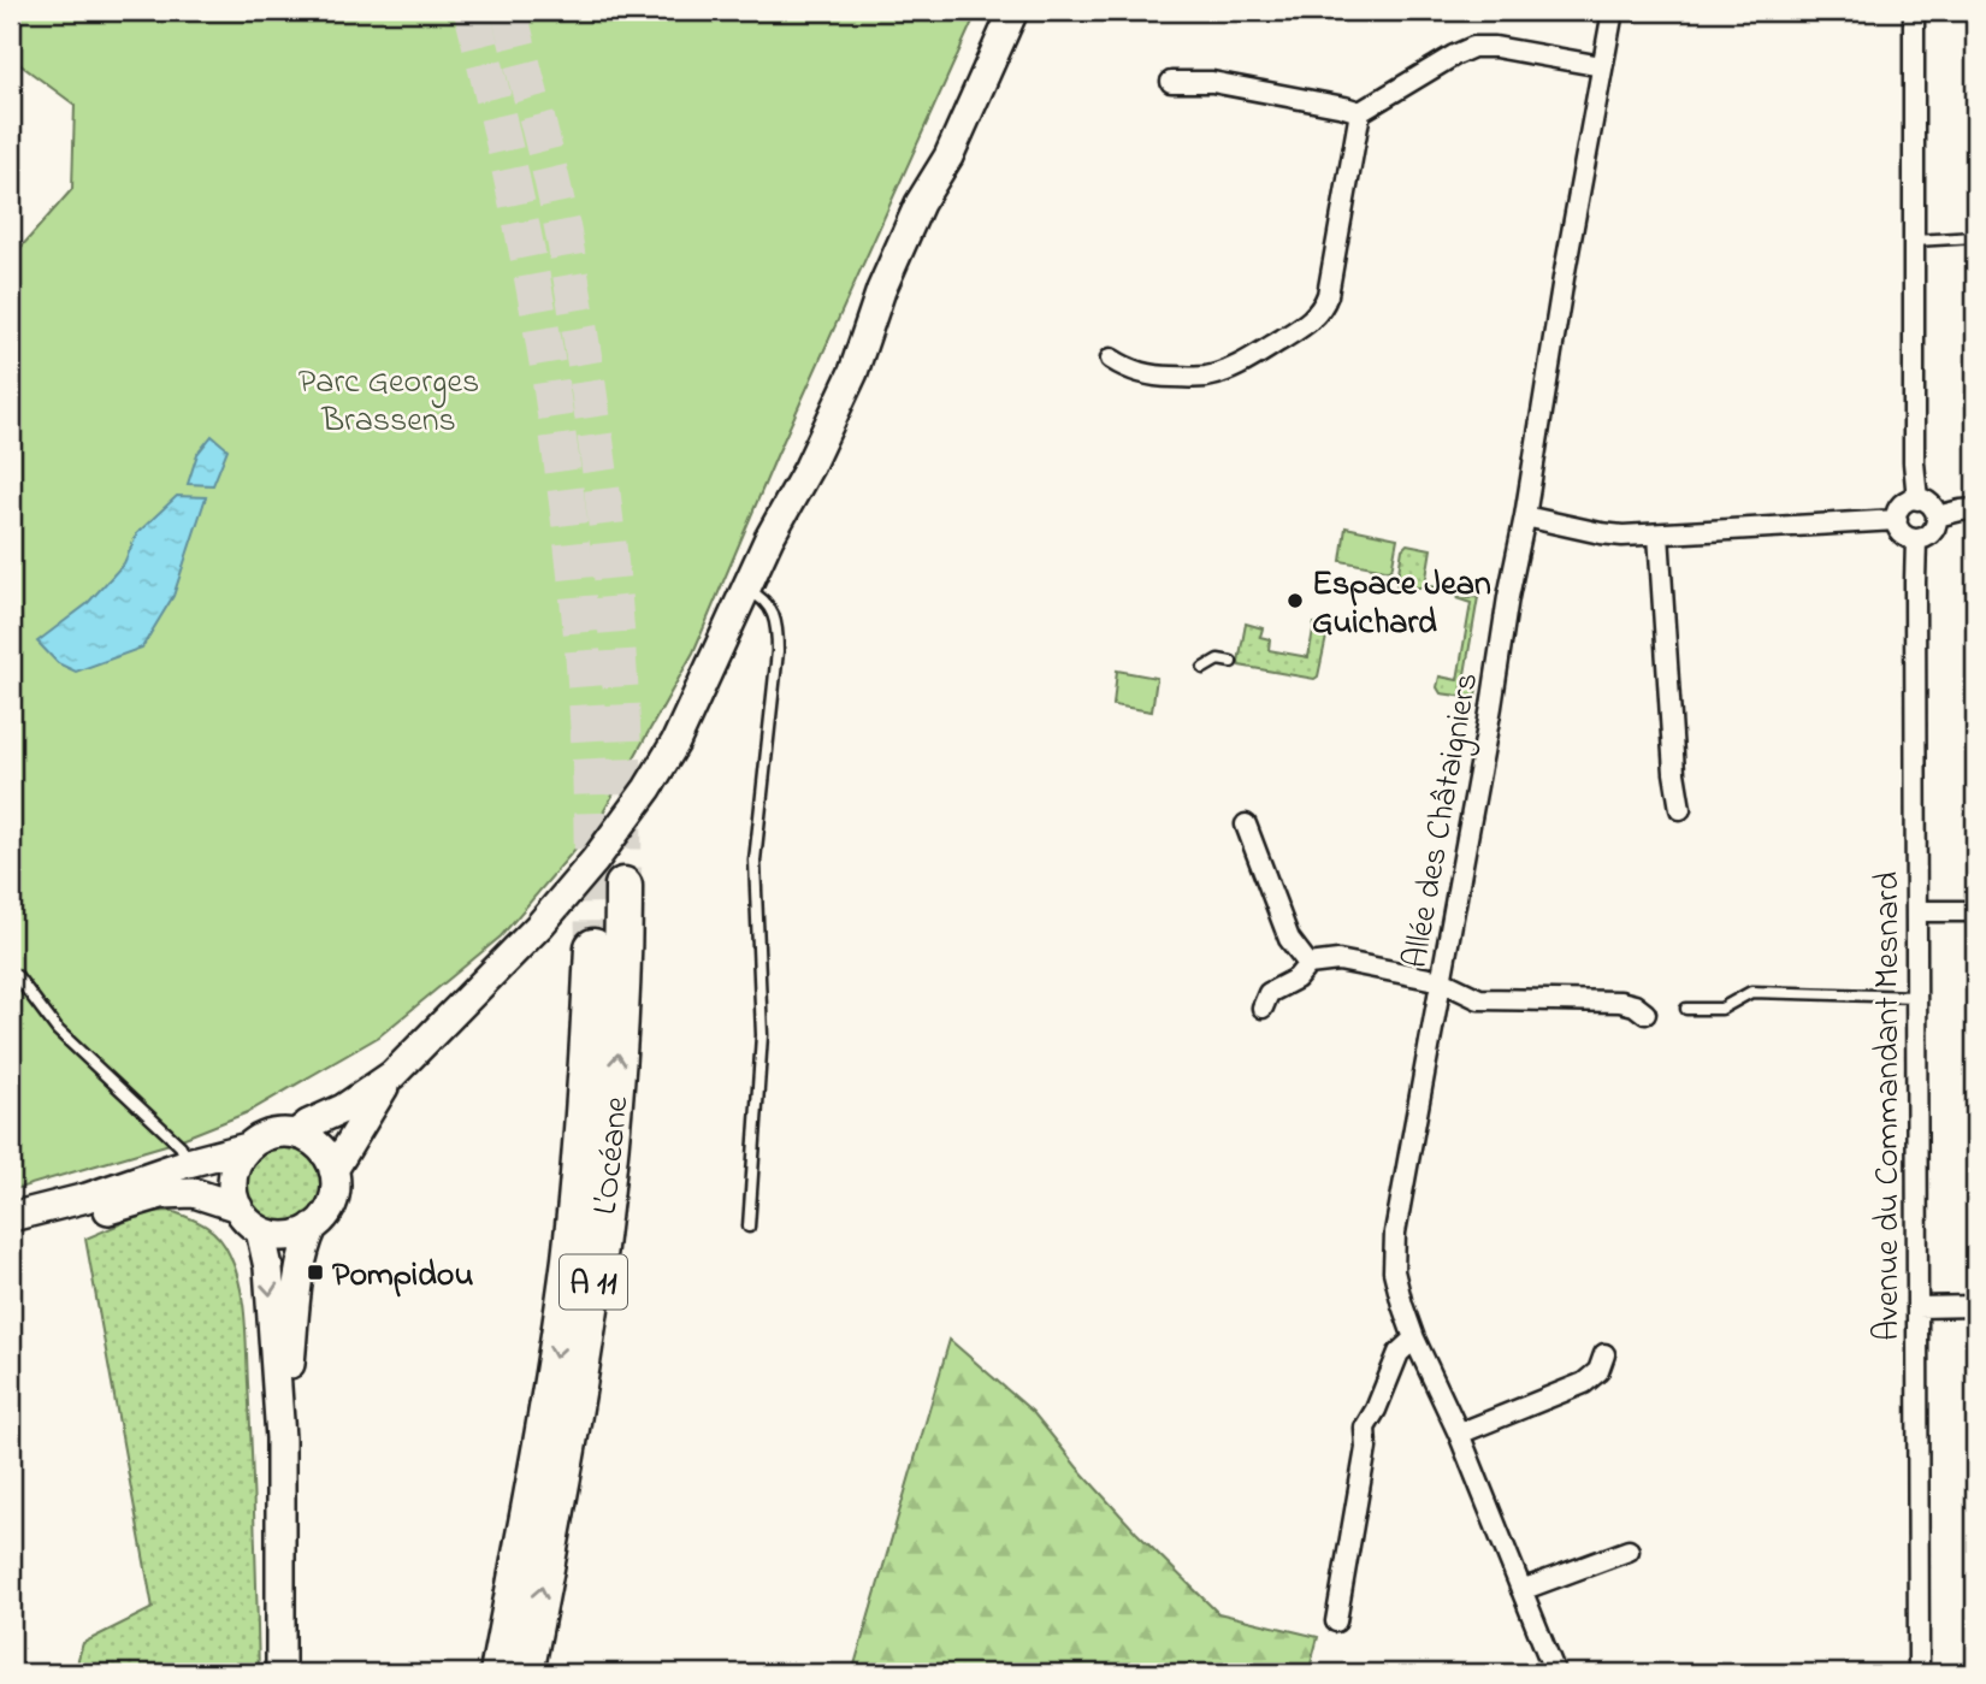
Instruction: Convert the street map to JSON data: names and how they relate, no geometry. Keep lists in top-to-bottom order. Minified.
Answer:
{"streets":{"highway":["L’Océane","A 11"],"street":["Allée des Châtaigniers","Avenue du Commandant Mesnard"]},"parks":["Parc Georges Brassens"],"places":{"other":["Espace Jean Guichard"],"transit":["Pompidou"]}}
